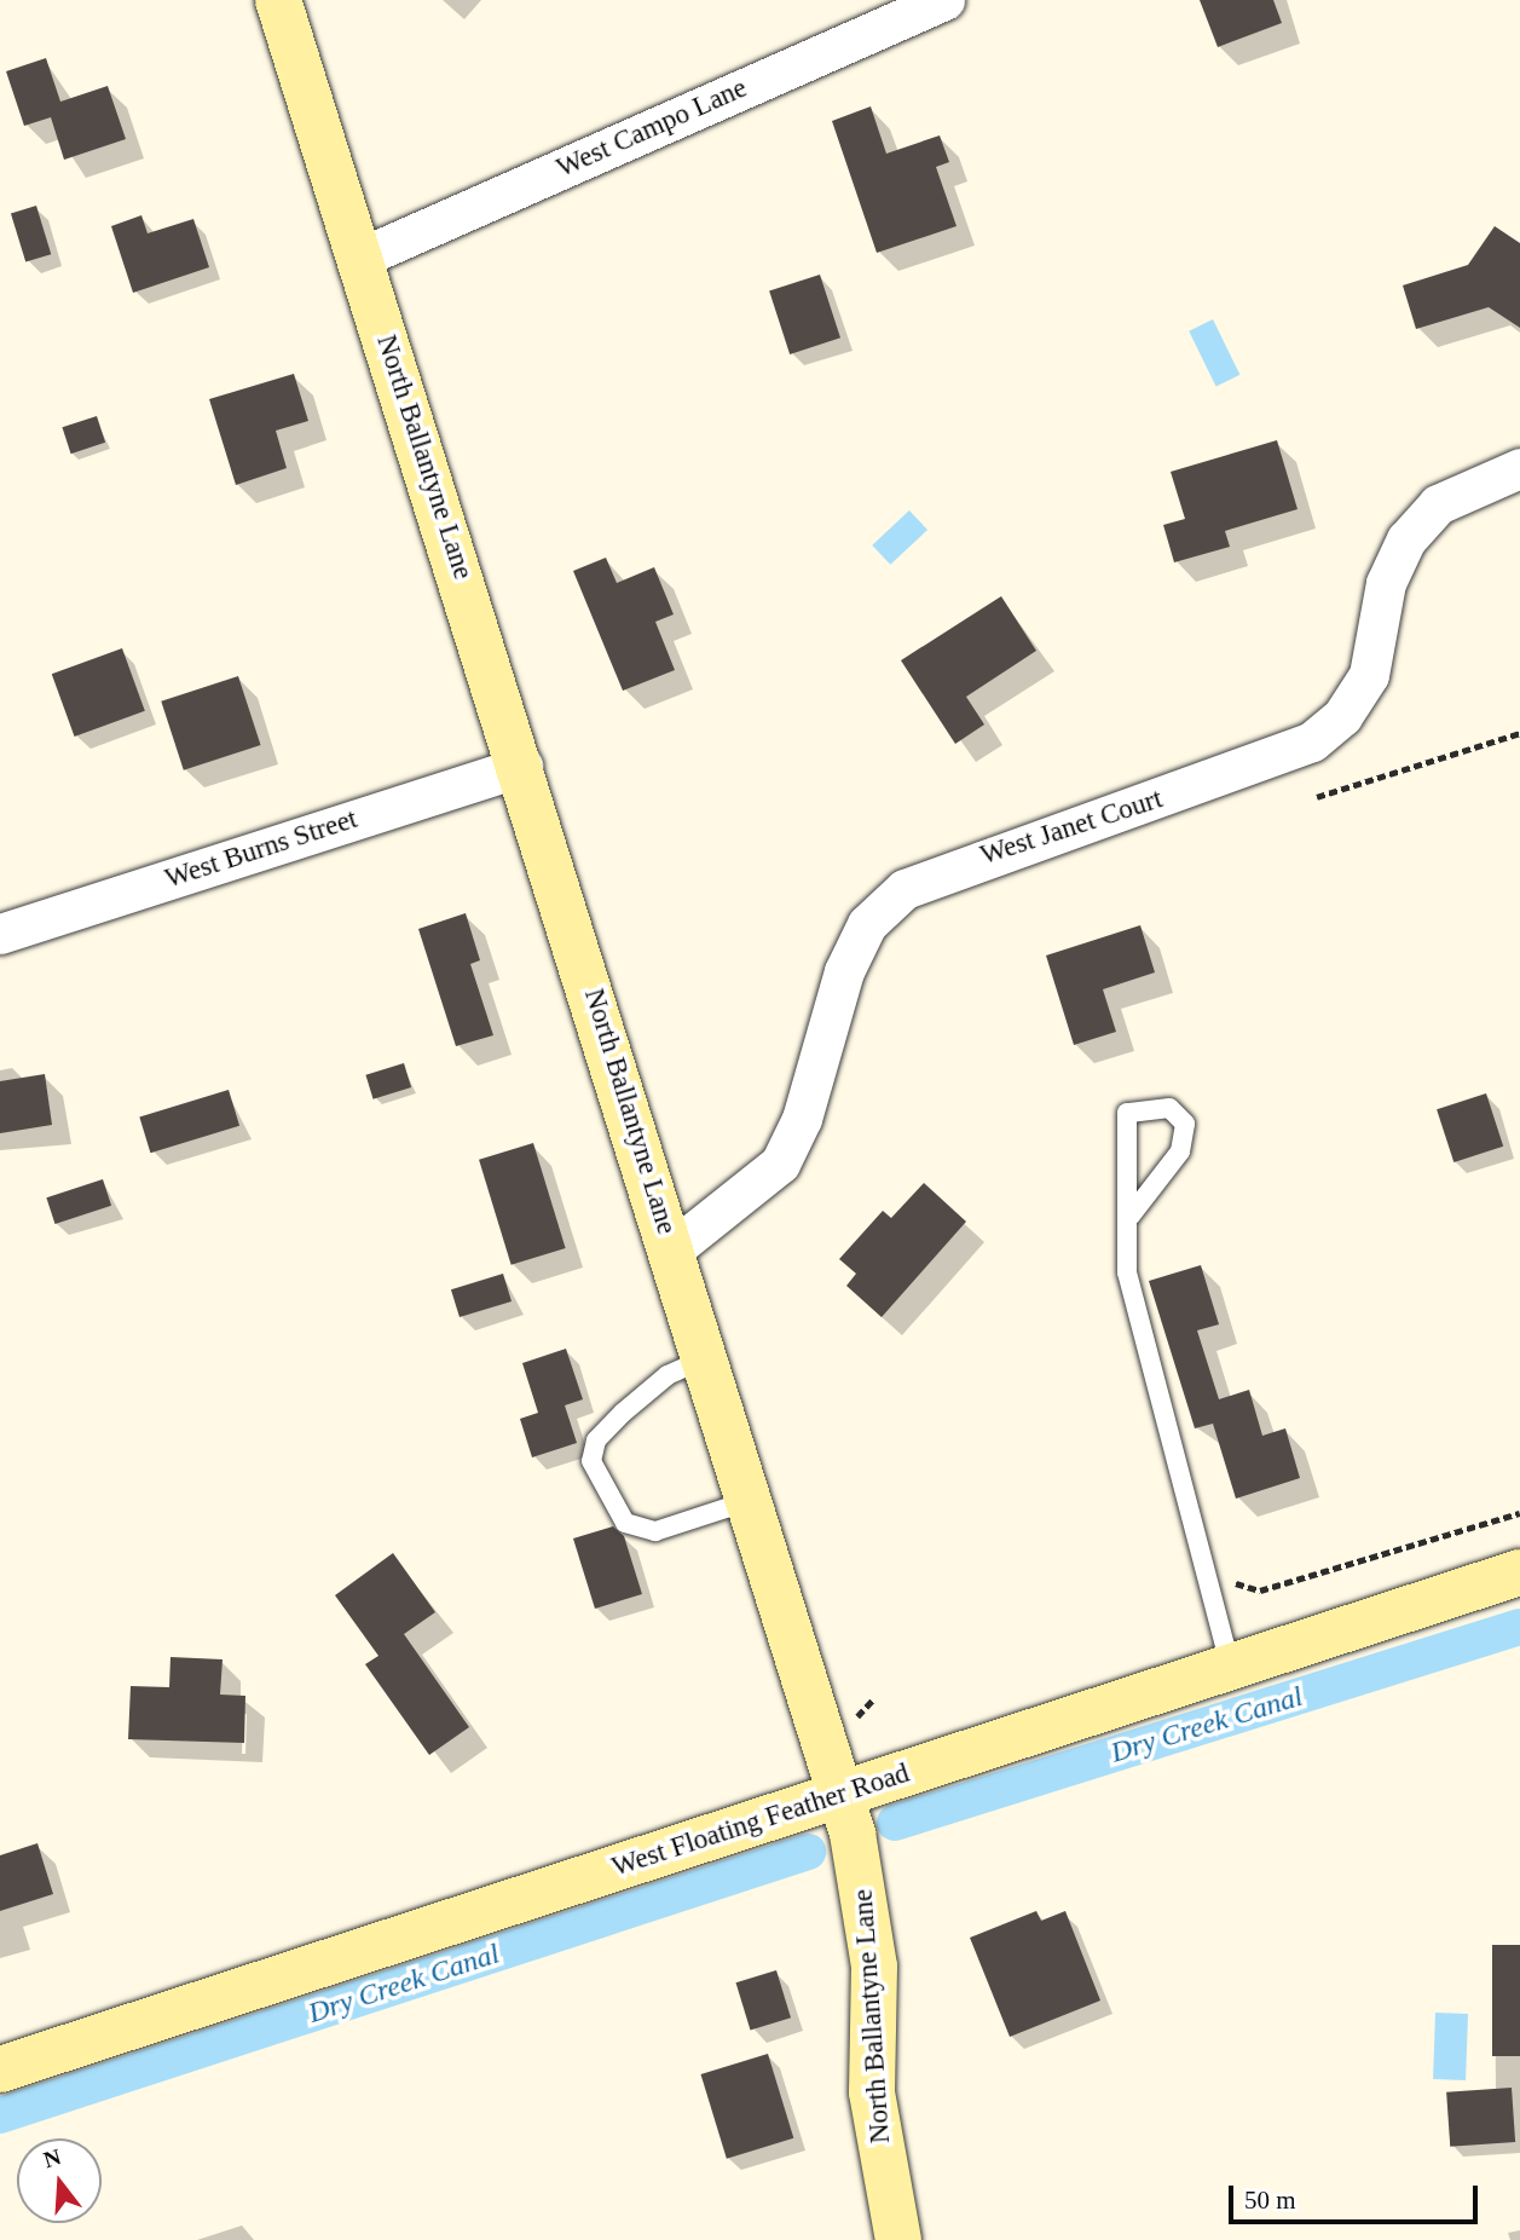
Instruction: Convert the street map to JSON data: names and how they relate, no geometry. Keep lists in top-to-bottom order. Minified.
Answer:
{"streets":{"street":["West Campo Lane","North Ballantyne Lane","West Janet Court","West Burns Street","West Floating Feather Road"]},"crossings":[["West Campo Lane","North Ballantyne Lane"],["North Ballantyne Lane","West Janet Court"],["North Ballantyne Lane","West Burns Street"],["North Ballantyne Lane","West Floating Feather Road"]],"water":["Dry Creek Canal"],"scale_bar":"50 m","north":"top"}
